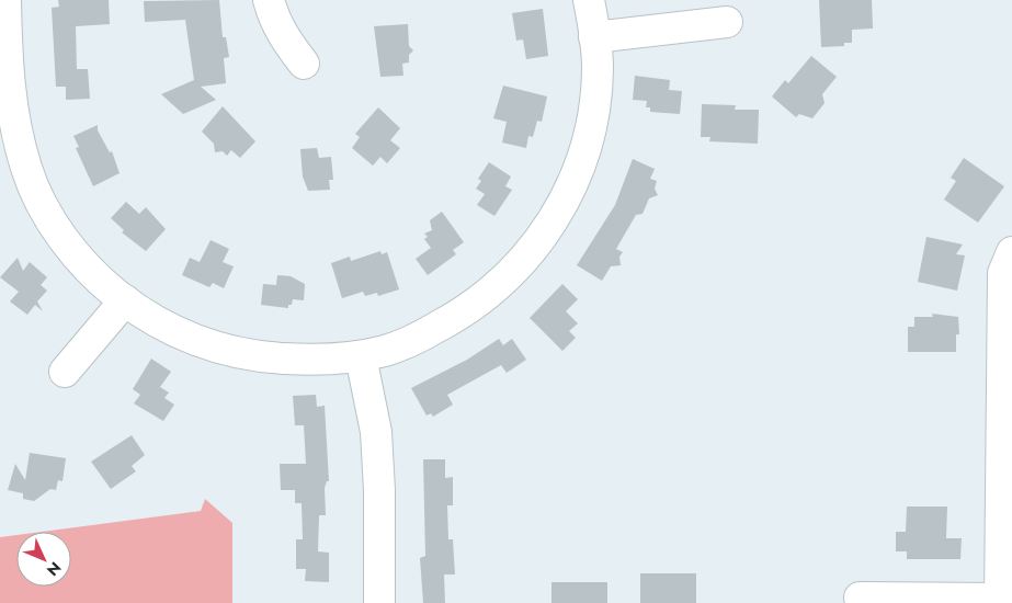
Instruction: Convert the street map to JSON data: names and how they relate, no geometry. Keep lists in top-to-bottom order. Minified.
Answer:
{"north":"bottom right"}
